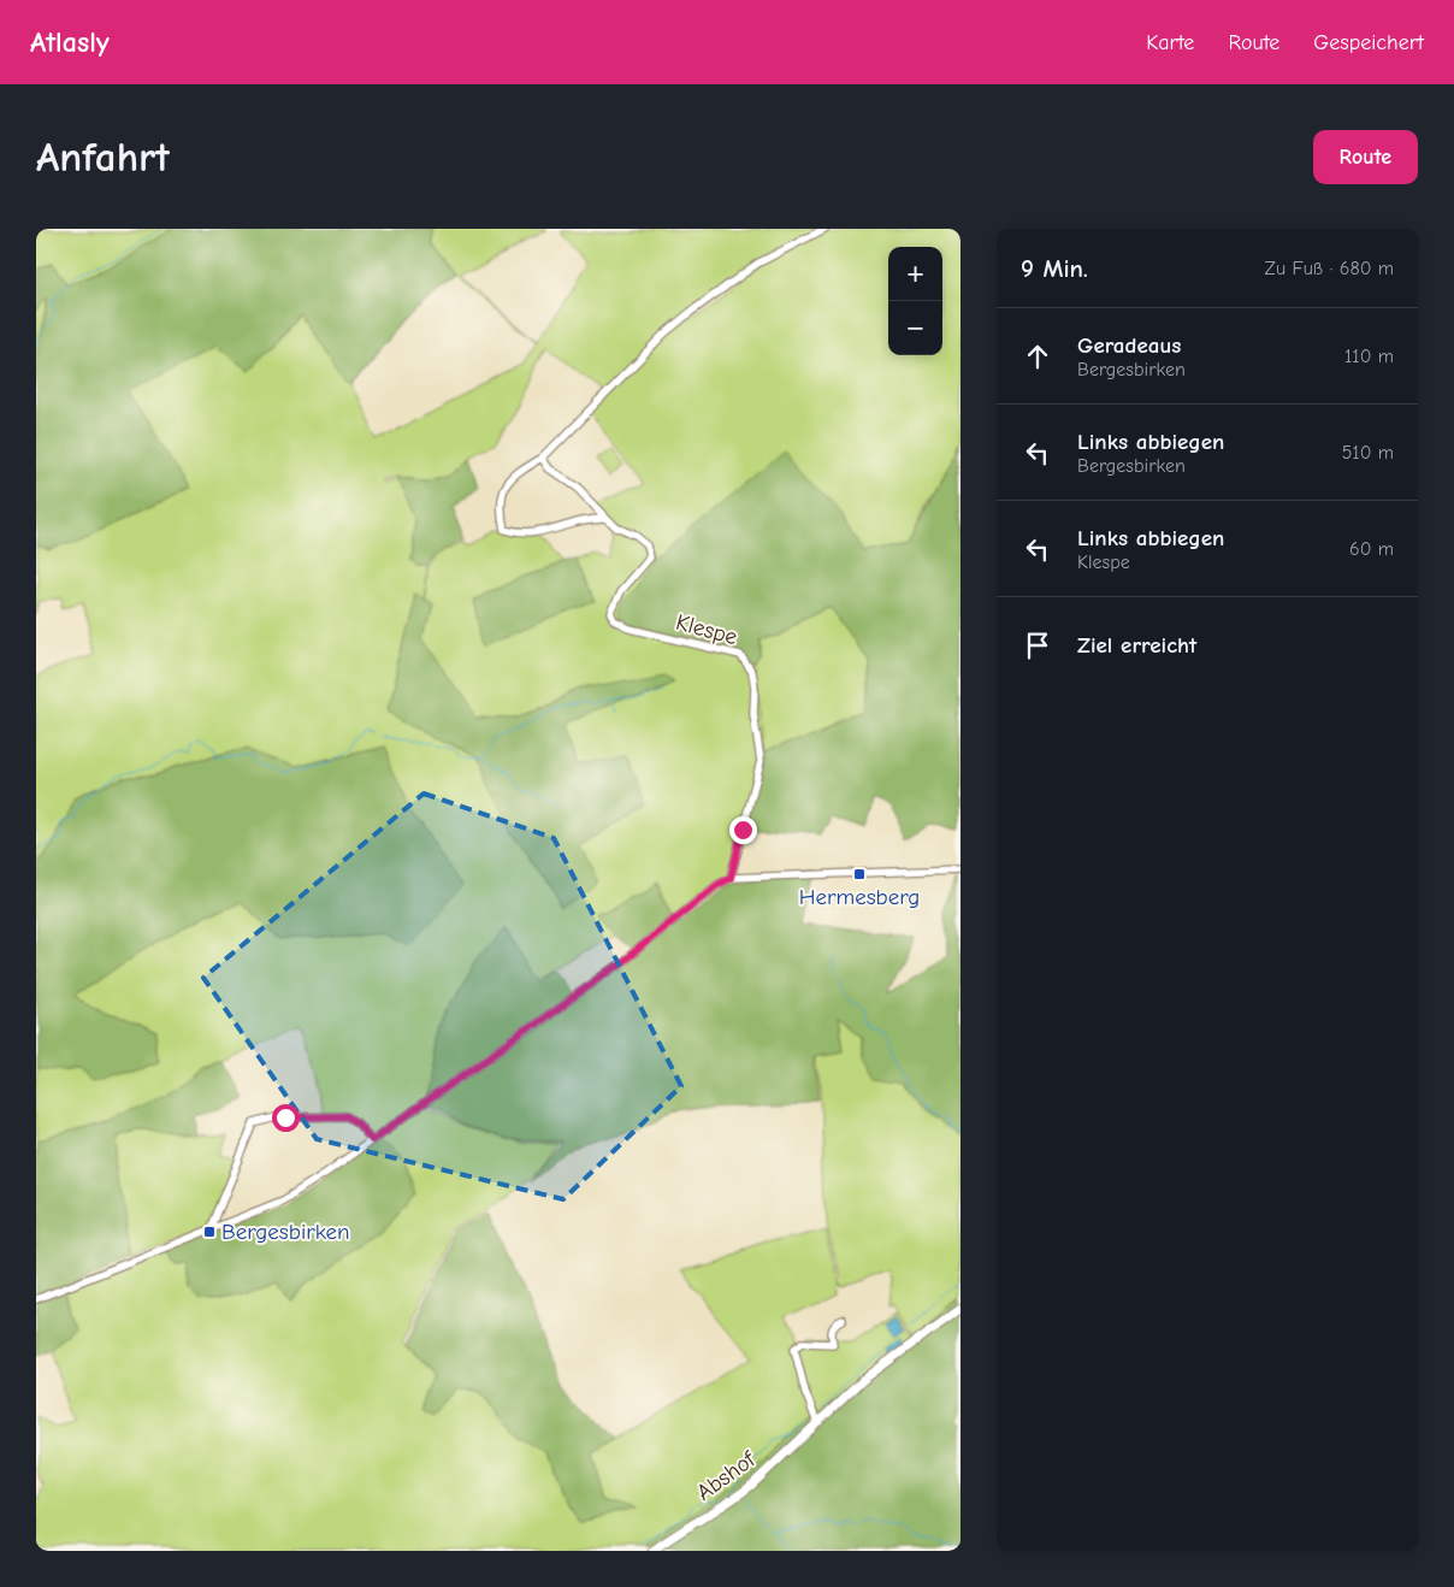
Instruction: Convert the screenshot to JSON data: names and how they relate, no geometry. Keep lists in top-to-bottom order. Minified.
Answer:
{"streets":{"street":["Klespe","Abshof"]},"places":{"transit":["Hermesberg","Bergesbirken"]},"page":{"header":"Atlasly","nav":["Karte","Route","Gespeichert"],"buttons":"Route","title":"Anfahrt","heading":["9 Min.","Zu Fuß · 680 m"],"map_buttons":["+","−"],"list":[["Geradeaus","Bergesbirken","110 m"],["Links abbiegen","Bergesbirken","510 m"],["Links abbiegen","Klespe","60 m"],"Ziel erreicht"]}}
